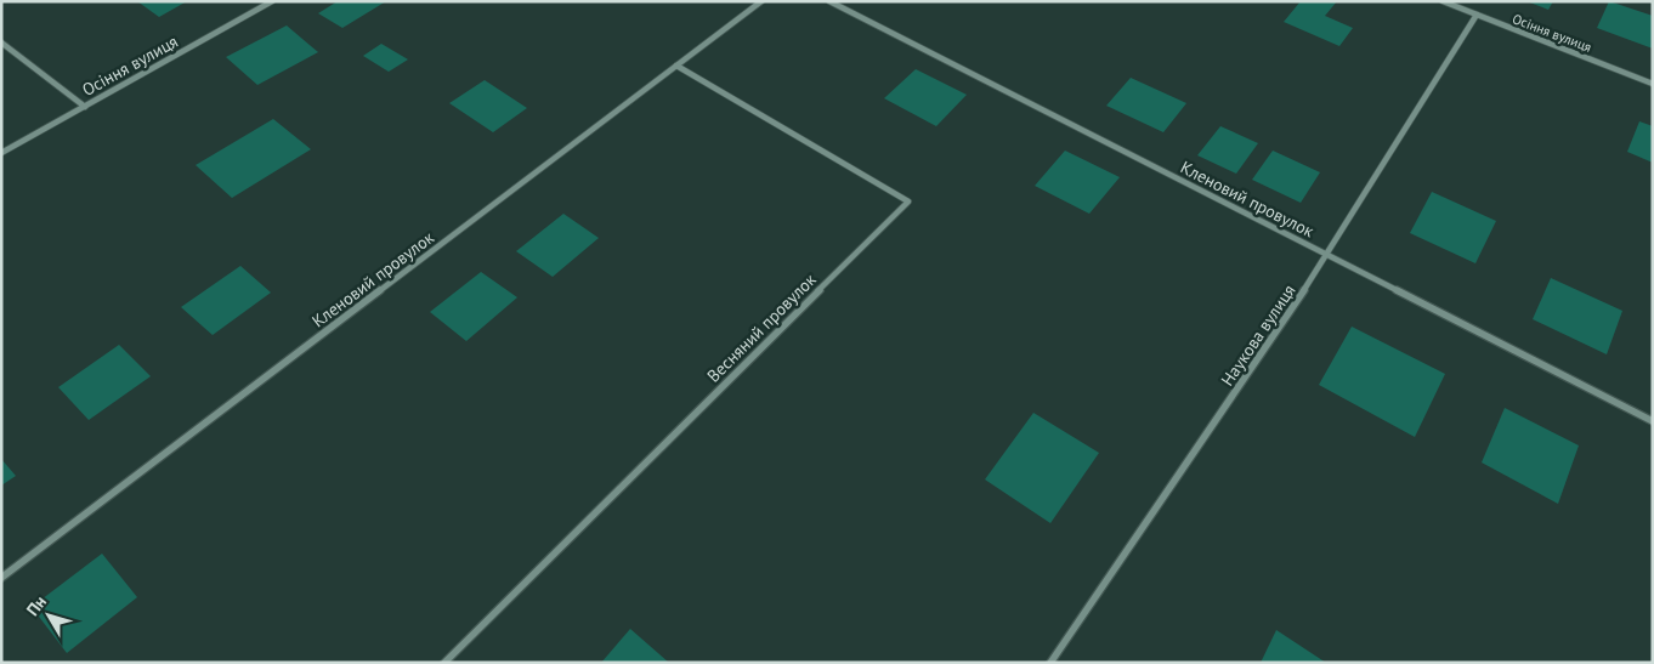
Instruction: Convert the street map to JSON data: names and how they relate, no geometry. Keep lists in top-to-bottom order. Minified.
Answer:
{"streets":{"street":["Осіння вулиця","Кленовий провулок","Весняний провулок","Наукова вулиця"]},"crossings":[["Осіння вулиця","Наукова вулиця"],["Кленовий провулок","Весняний провулок"],["Кленовий провулок","Наукова вулиця"]],"north":"top left"}
